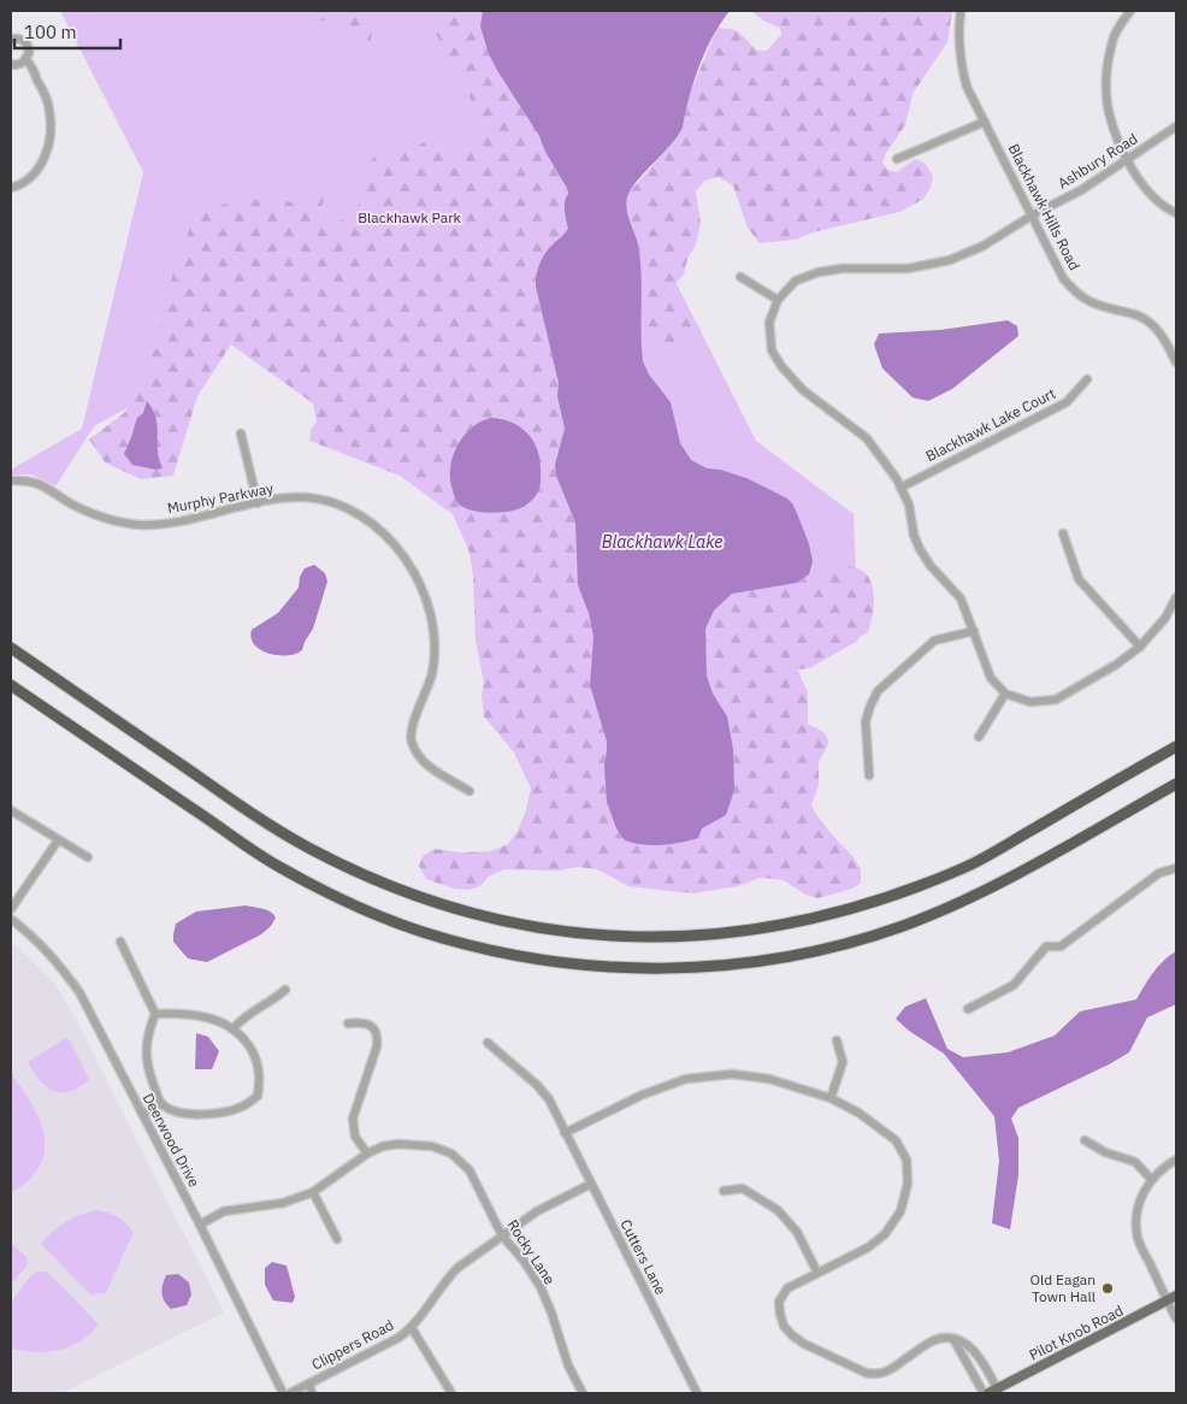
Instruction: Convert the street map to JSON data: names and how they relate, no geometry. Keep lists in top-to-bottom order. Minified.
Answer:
{"streets":{"main road":["Pilot Knob Road"],"street":["Ashbury Road","Blackhawk Hills Road","Blackhawk Lake Court","Murphy Parkway","Deerwood Drive","Rocky Lane","Cutters Lane","Clippers Road"]},"crossings":[["Ashbury Road","Blackhawk Hills Road"],["Deerwood Drive","Rocky Lane"],["Rocky Lane","Clippers Road"],["Cutters Lane","Clippers Road"]],"water":["Blackhawk Lake"],"parks":["Blackhawk Park"],"places":["Old Eagan Town Hall"],"scale_bar":"100 m"}
